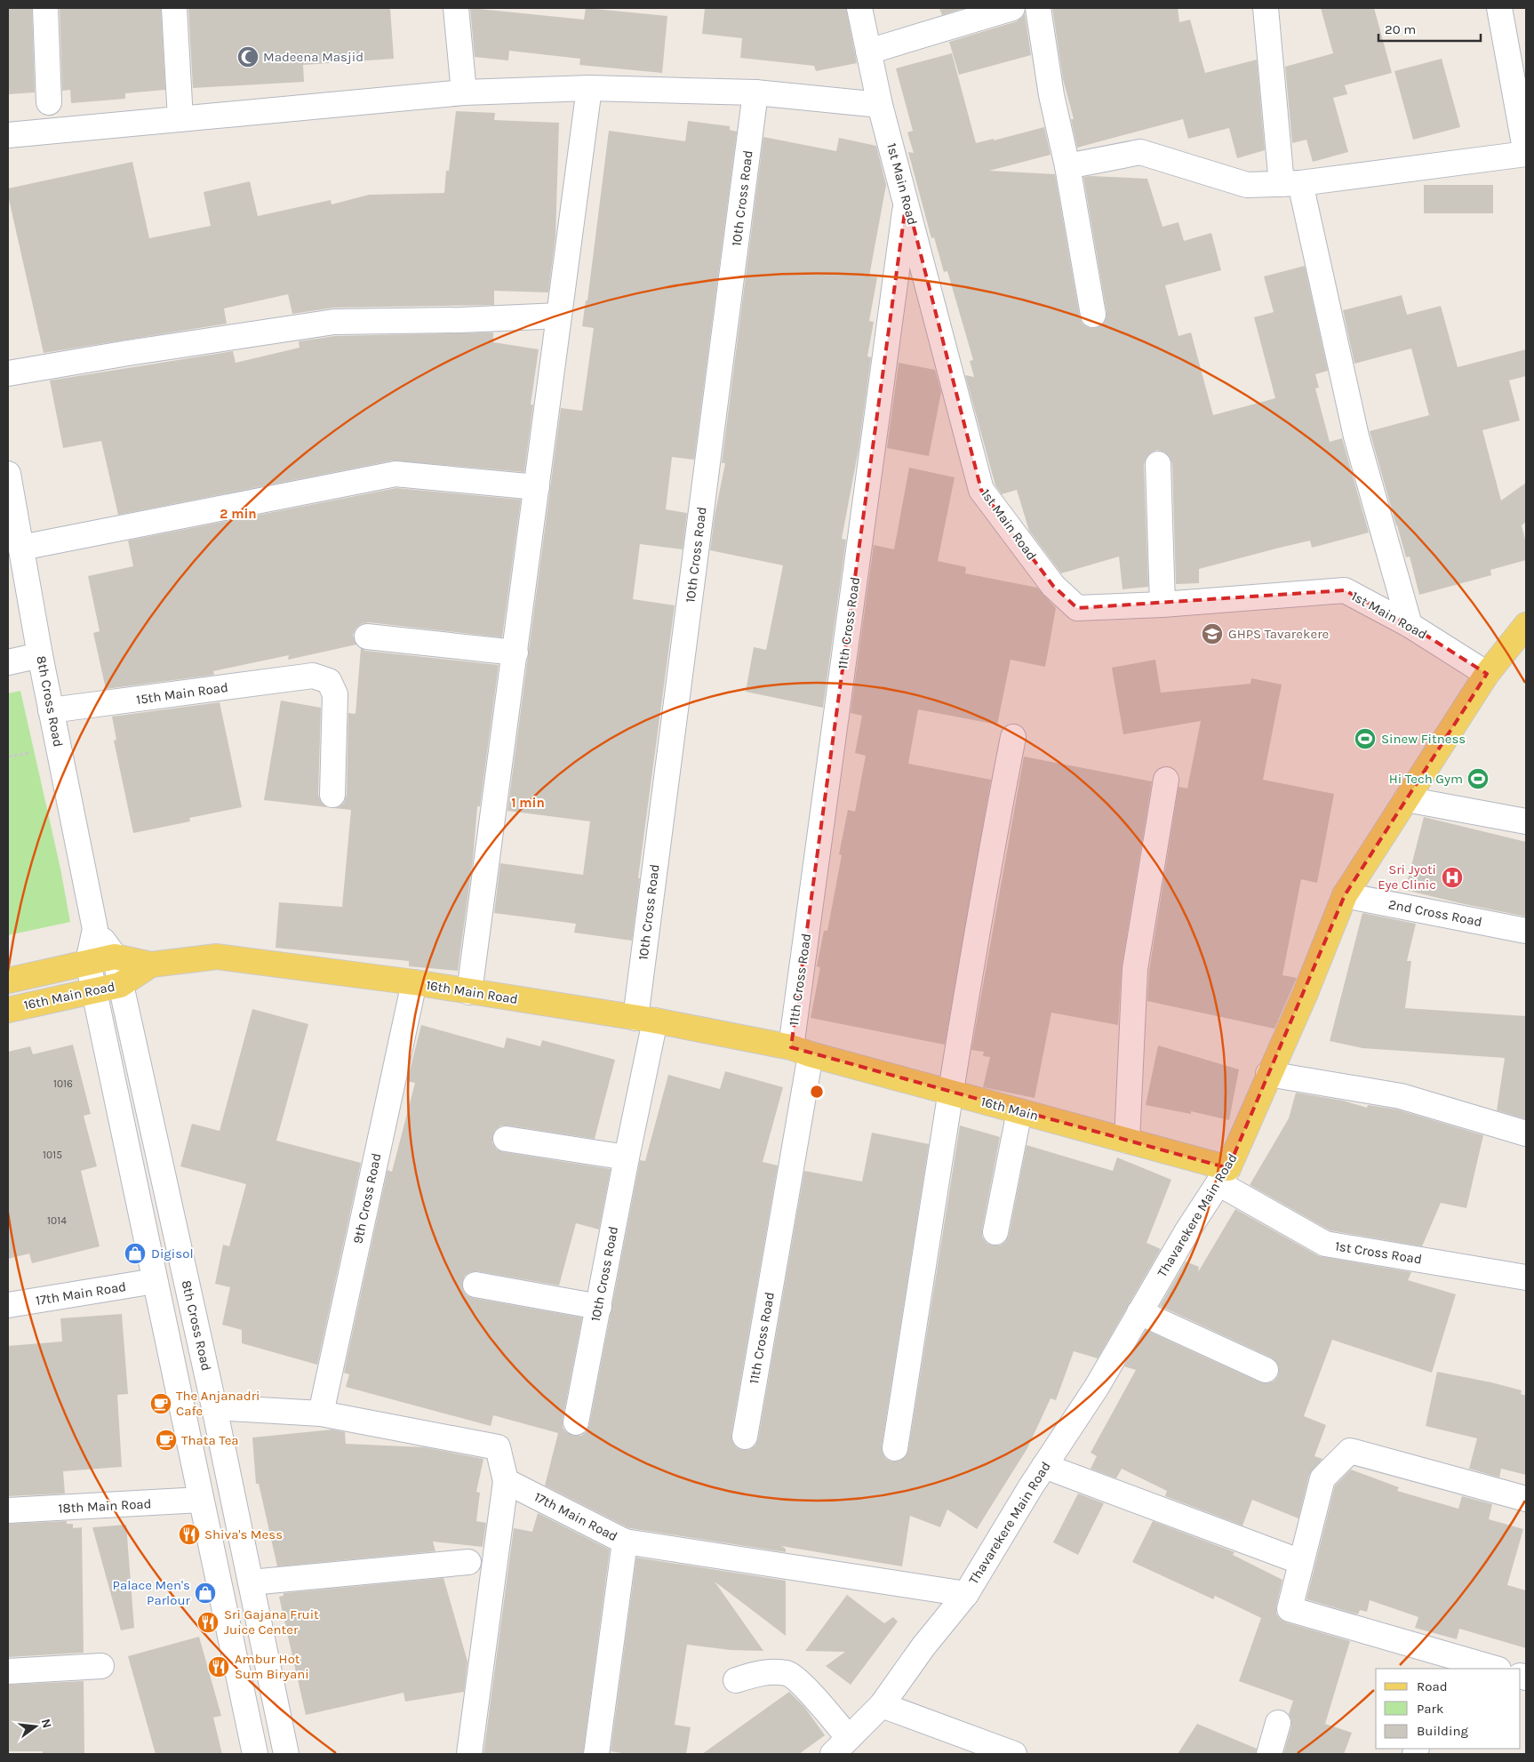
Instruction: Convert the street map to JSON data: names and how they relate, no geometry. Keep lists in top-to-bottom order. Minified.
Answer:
{"streets":{"main road":["16th Main Road","16th Main","Thavarekere Main Road"],"street":["1st Main Road","10th Cross Road","11th Cross Road","15th Main Road","8th Cross Road","2nd Cross Road","9th Cross Road","1st Cross Road","17th Main Road","18th Main Road"]},"crossings":[["1st Main Road","11th Cross Road"],["1st Main Road","Thavarekere Main Road"],["10th Cross Road","16th Main Road"],["11th Cross Road","16th Main Road"],["11th Cross Road","16th Main"],["15th Main Road","8th Cross Road"],["8th Cross Road","16th Main Road"],["8th Cross Road","17th Main Road"],["8th Cross Road","18th Main Road"],["2nd Cross Road","Thavarekere Main Road"],["16th Main Road","16th Main"],["16th Main Road","9th Cross Road"],["16th Main","Thavarekere Main Road"],["16th Main","1st Cross Road"],["Thavarekere Main Road","1st Cross Road"],["Thavarekere Main Road","17th Main Road"]],"places":{"mosque":["Madeena Masjid"],"school or university":["GHPS Tavarekere"],"sports":["Sinew Fitness","Hi Tech Gym"],"hospital":["Sri Jyoti Eye Clinic"],"shop":["Digisol","Palace Men's Parlour"],"cafe":["The Anjanadri Cafe","Thata Tea"],"restaurant":["Shiva's Mess","Sri Gajana Fruit Juice Center","Ambur Hot Sum Biryani"]},"house_numbers":["1016","1015","1014"],"legend":["Road","Park","Building"],"scale_bar":"20 m","north":"right","rings":["2 min","1 min"]}
